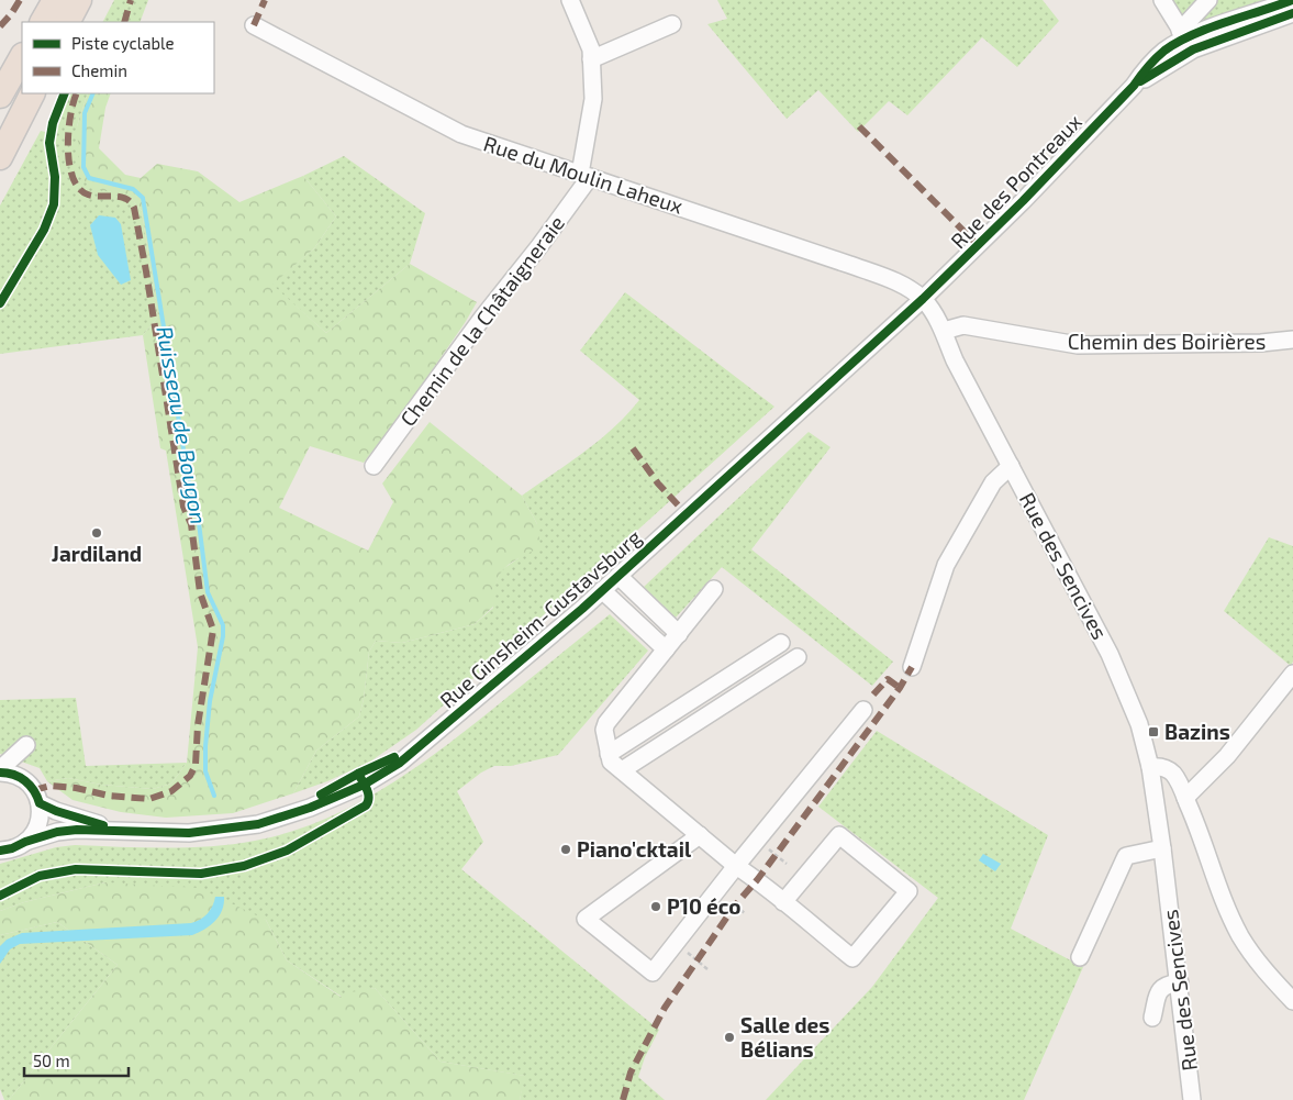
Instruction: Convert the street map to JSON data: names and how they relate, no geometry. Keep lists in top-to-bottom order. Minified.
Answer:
{"streets":{"street":["Rue du Moulin Laheux","Rue des Pontreaux","Chemin de la Châtaigneraie","Chemin des Boirières","Rue des Sencives","Rue Ginsheim-Gustavsburg"]},"crossings":[["Rue du Moulin Laheux","Rue des Pontreaux"],["Rue du Moulin Laheux","Chemin de la Châtaigneraie"],["Rue du Moulin Laheux","Rue des Sencives"],["Rue du Moulin Laheux","Rue Ginsheim-Gustavsburg"],["Rue des Pontreaux","Rue des Sencives"],["Rue des Pontreaux","Rue Ginsheim-Gustavsburg"],["Chemin des Boirières","Rue des Sencives"],["Rue des Sencives","Rue Ginsheim-Gustavsburg"]],"water":["Ruisseau de Bougon"],"places":{"other":["Jardiland","Piano'cktail","P10 éco","Salle des Bélians"],"transit":["Bazins"]},"legend":["Piste cyclable","Chemin"],"scale_bar":"50 m"}
